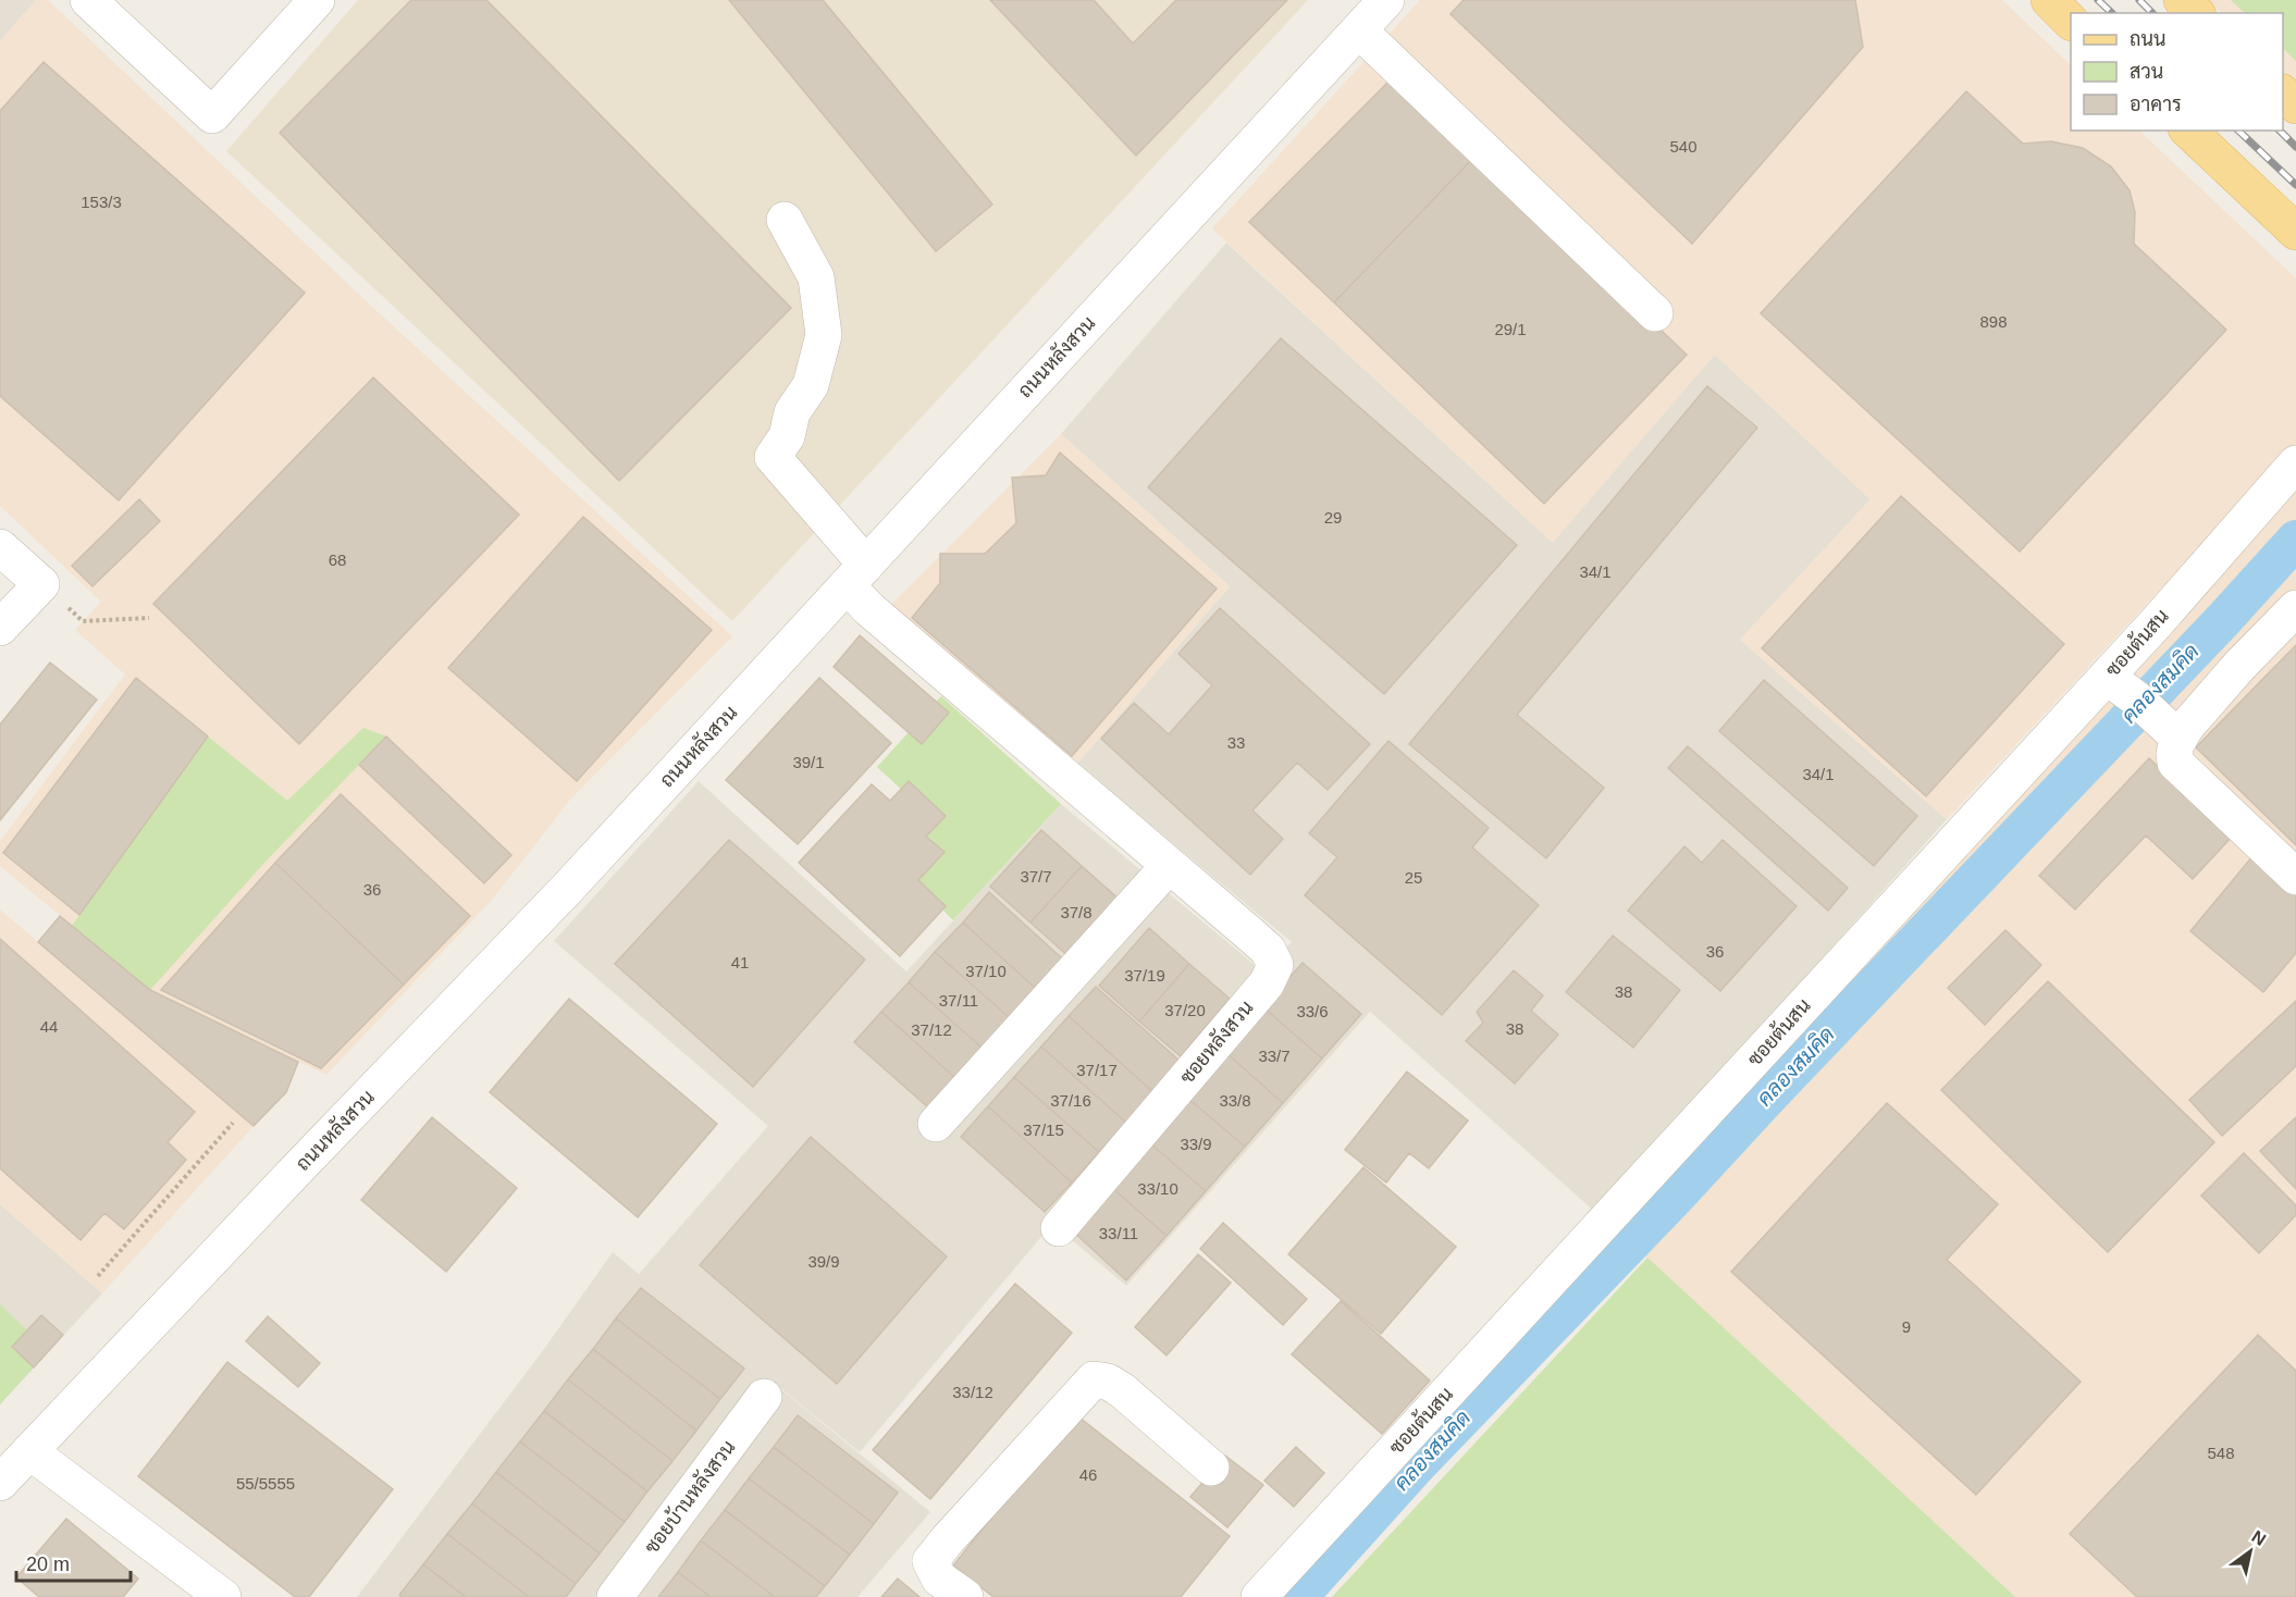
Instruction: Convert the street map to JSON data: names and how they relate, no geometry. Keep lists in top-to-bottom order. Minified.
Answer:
{"streets":{"street":["ถนนหลังสวน","ซอยต้นสน","ซอยหลังสวน","ซอยบ้านหลังสวน"]},"crossings":[["ถนนหลังสวน","ซอยหลังสวน"]],"water":["คลองสมคิด"],"house_numbers":["540","153/3","898","29/1","29","68","34/1","33","39/1","34/1","37/7","25","36","37/8","36","41","37/10","37/19","38","37/11","37/20","33/6","44","38","37/12","33/7","37/17","37/16","33/8","37/15","33/9","33/10","33/11","39/9","9","33/12","548","46","55/5555"],"legend":["ถนน","สวน","อาคาร"],"scale_bar":"20 m","north":"top right"}
